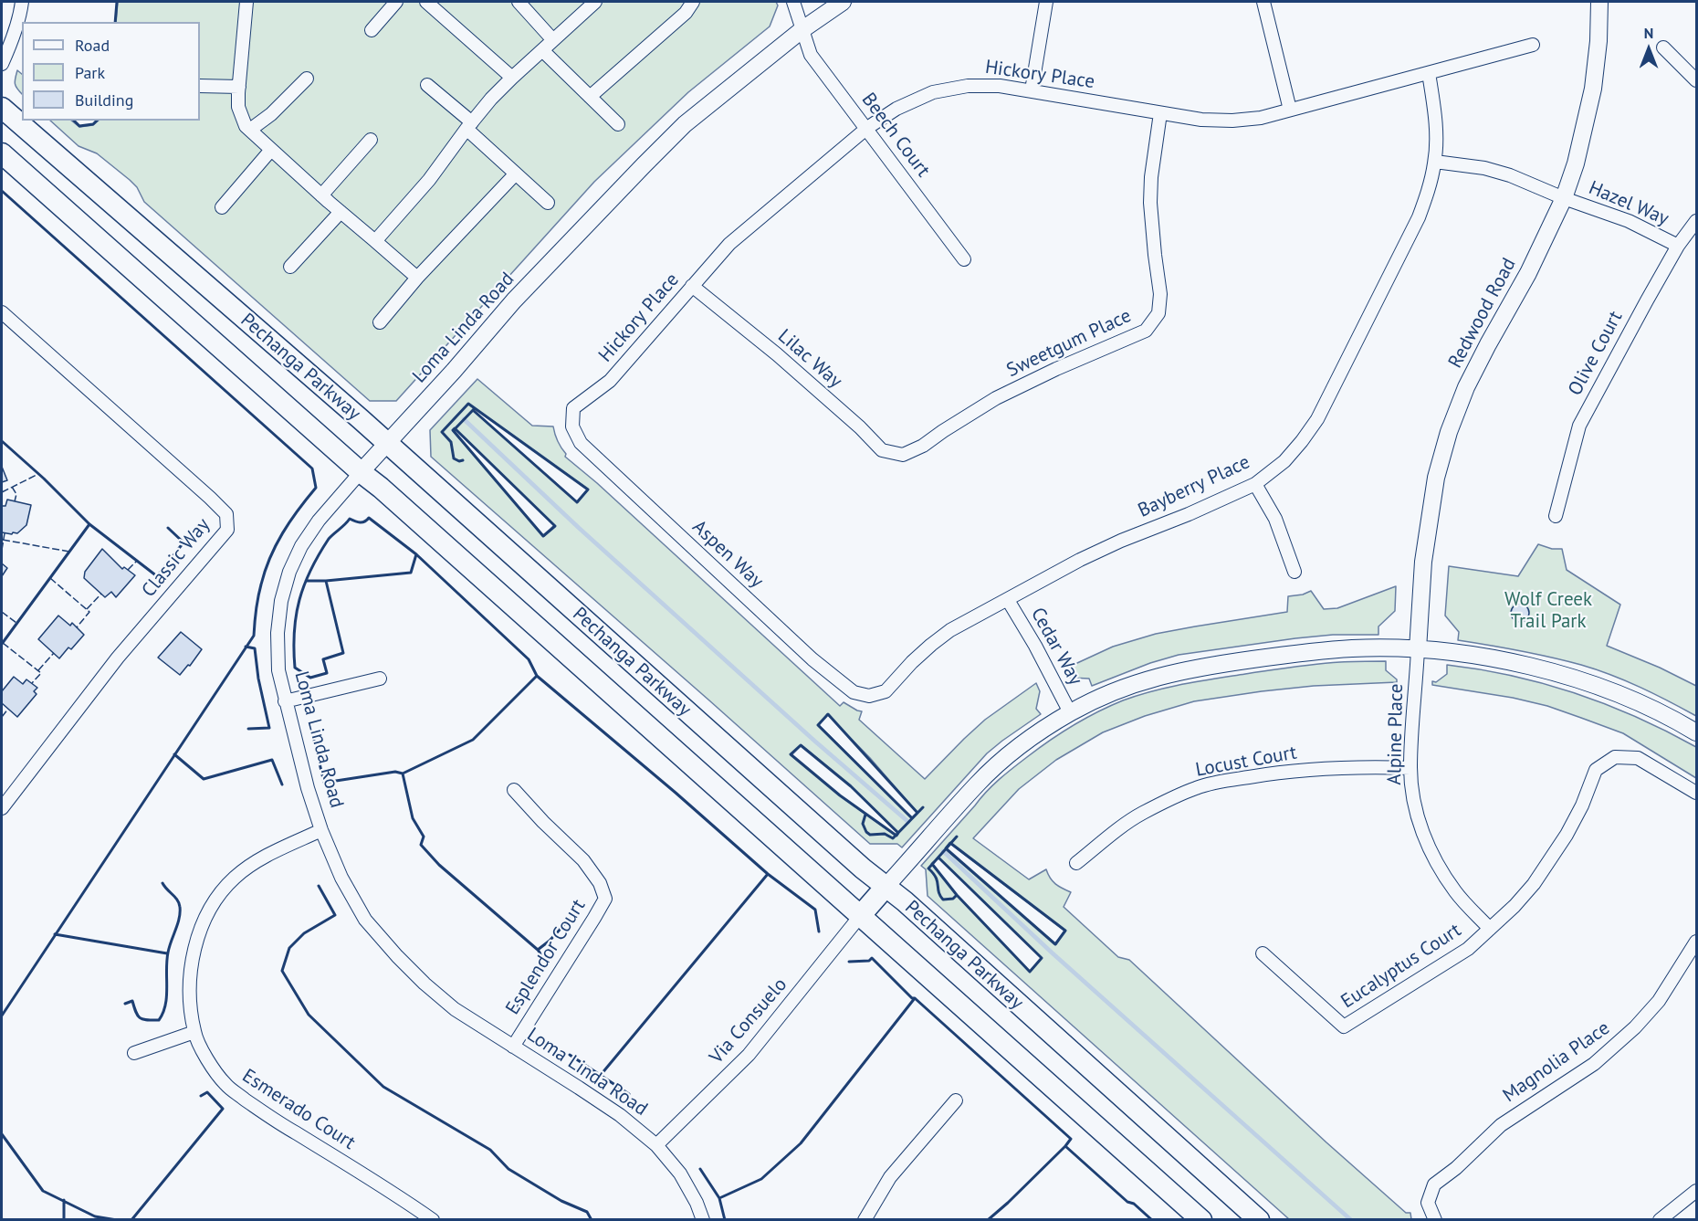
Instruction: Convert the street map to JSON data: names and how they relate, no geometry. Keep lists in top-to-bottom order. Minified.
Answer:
{"streets":{"main road":["Pechanga Parkway"],"street":["Hickory Place","Beech Court","Hazel Way","Redwood Road","Loma Linda Road","Sweetgum Place","Olive Court","Lilac Way","Bayberry Place","Aspen Way","Classic Way","Cedar Way","Alpine Place","Locust Court","Esplendor Court","Eucalyptus Court","Via Consuelo","Magnolia Place","Esmerado Court"]},"crossings":[["Hickory Place","Beech Court"],["Hickory Place","Sweetgum Place"],["Hickory Place","Lilac Way"],["Hickory Place","Bayberry Place"],["Hickory Place","Aspen Way"],["Beech Court","Loma Linda Road"],["Hazel Way","Redwood Road"],["Hazel Way","Olive Court"],["Hazel Way","Bayberry Place"],["Redwood Road","Alpine Place"],["Loma Linda Road","Pechanga Parkway"],["Loma Linda Road","Esplendor Court"],["Loma Linda Road","Via Consuelo"],["Loma Linda Road","Esmerado Court"],["Sweetgum Place","Lilac Way"],["Pechanga Parkway","Via Consuelo"],["Bayberry Place","Aspen Way"],["Bayberry Place","Cedar Way"],["Alpine Place","Locust Court"],["Alpine Place","Eucalyptus Court"]],"parks":["Wolf Creek Trail Park"],"legend":["Road","Park","Building"],"north":"top"}
